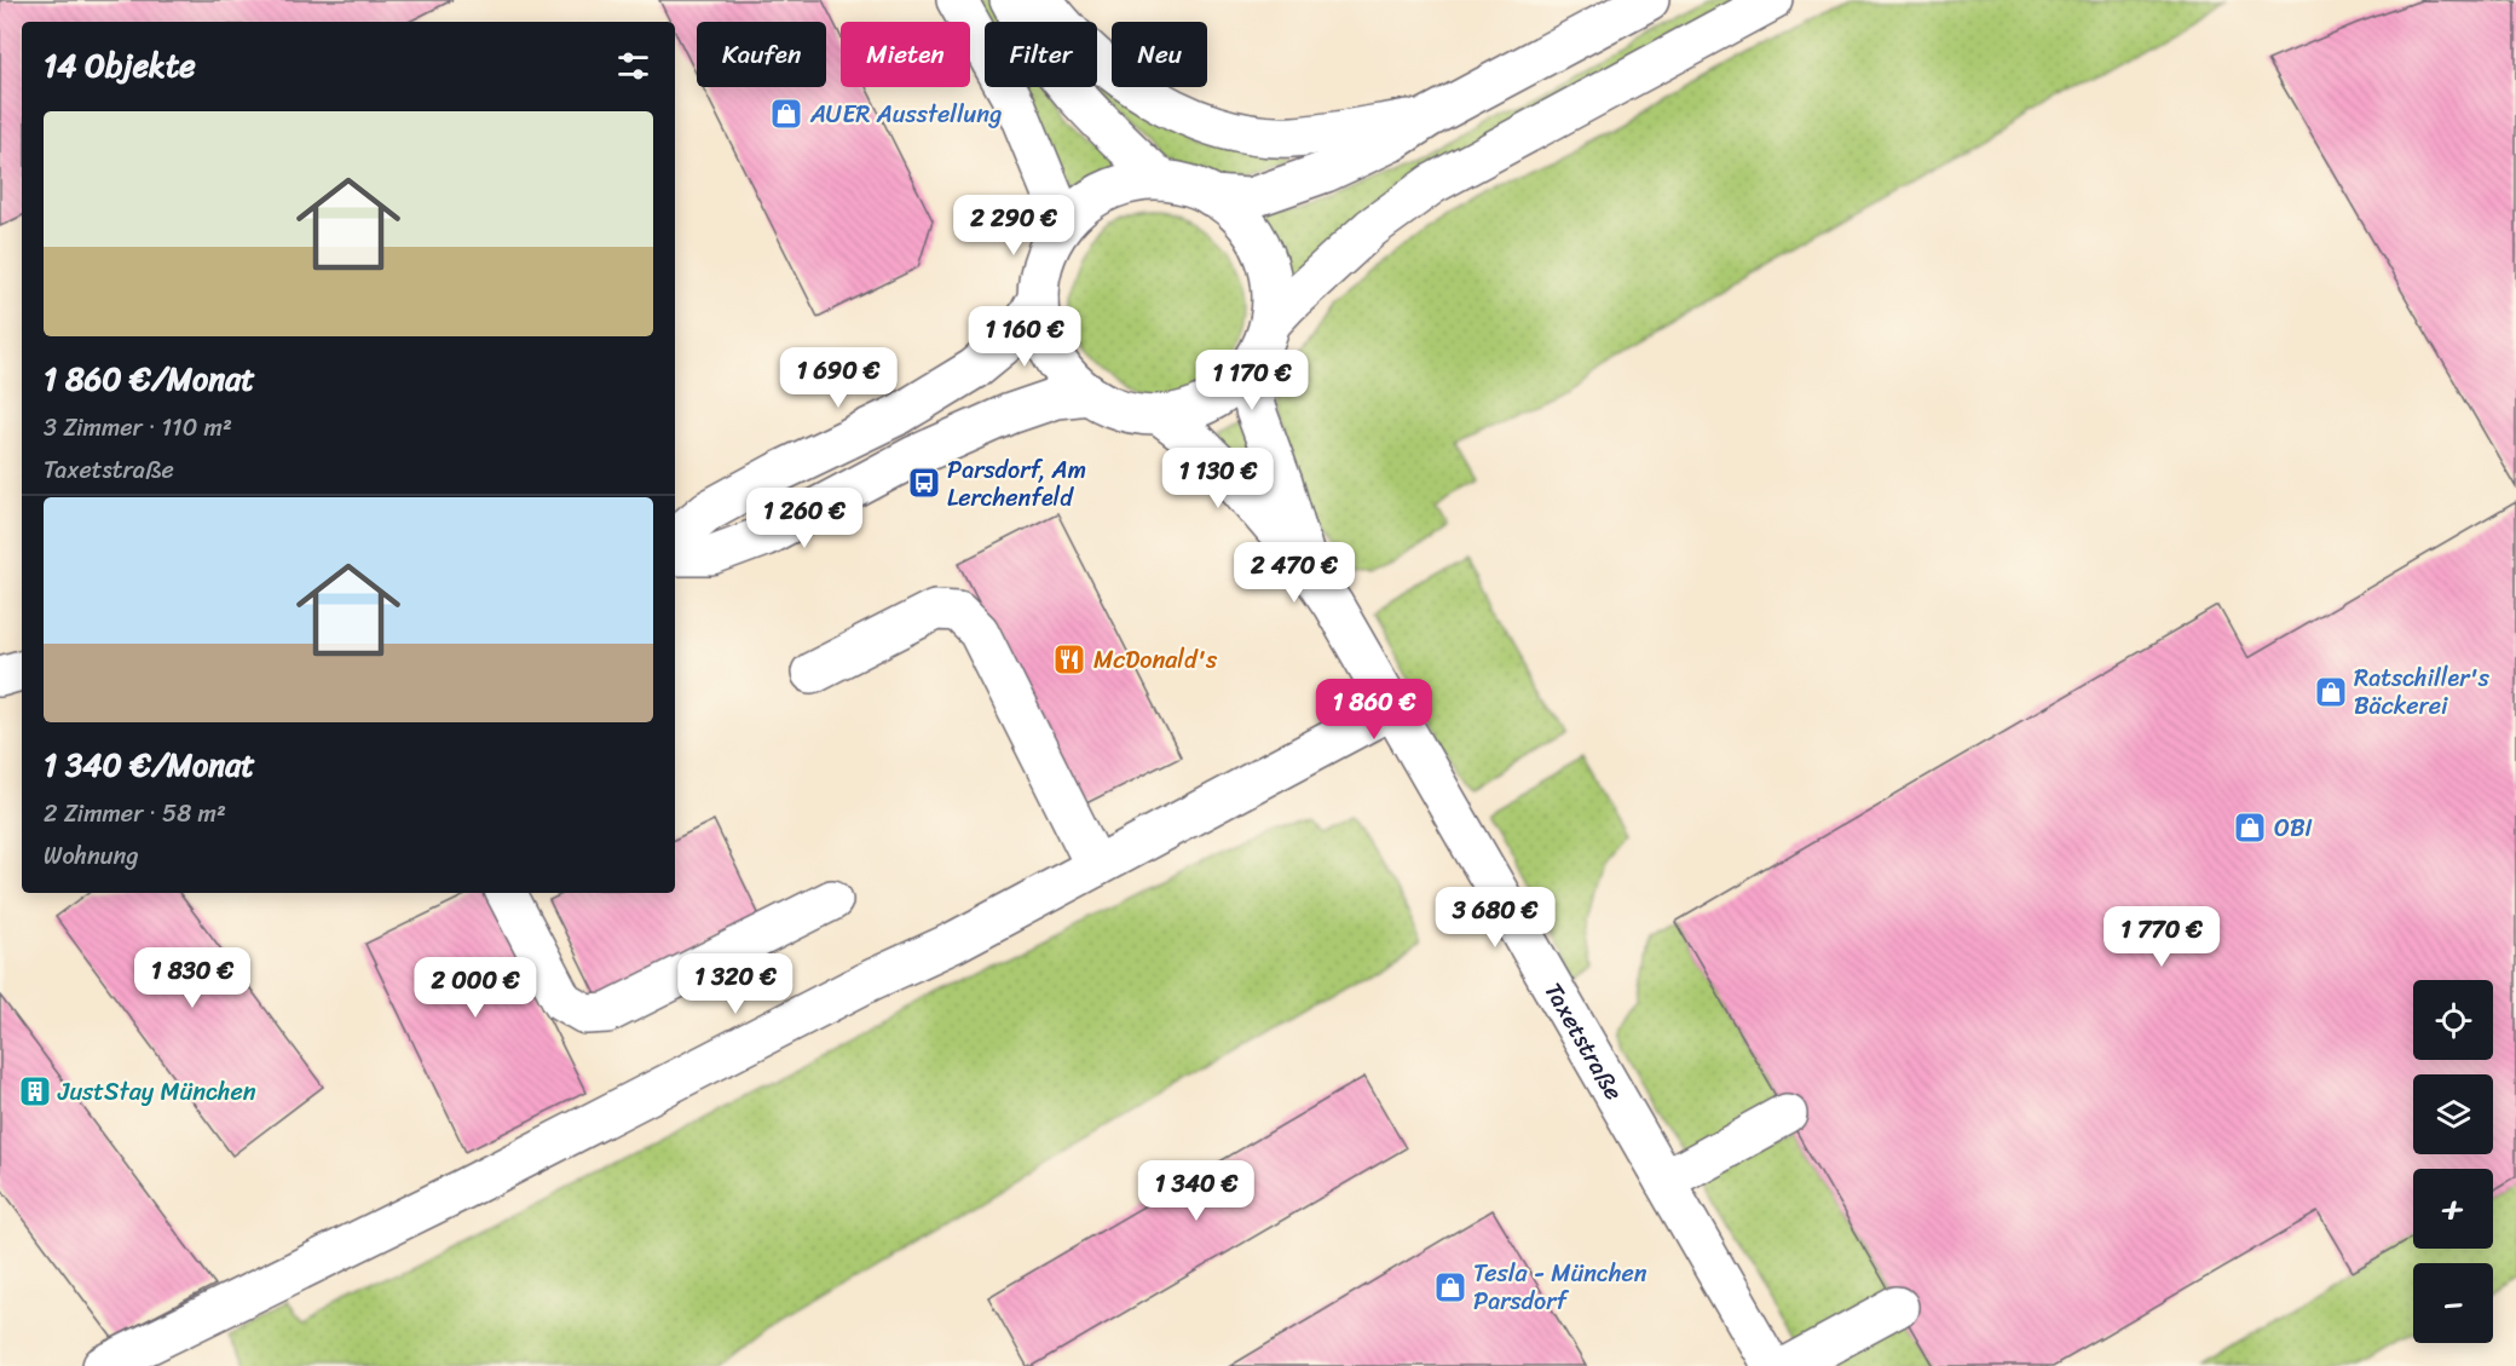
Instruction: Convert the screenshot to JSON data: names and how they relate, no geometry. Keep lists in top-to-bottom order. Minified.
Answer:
{"streets":{"main road":["Taxetstraße"]},"places":{"shop":["AUER Ausstellung","Ratschiller's Bäckerei","OBI","Tesla - München Parsdorf"],"bus stop":["Parsdorf, Am Lerchenfeld"],"restaurant":["McDonald's"],"building":["JustStay München"]},"page":{"chip":["Kaufen","Mieten","Filter","Neu"],"heading":"14 Objekte","list":[{"name":"1 860 €/Monat","note":"3 Zimmer · 110 m² · Taxetstraße"},{"name":"1 340 €/Monat","note":"2 Zimmer · 58 m² · Wohnung"}],"price":["2 290 €","1 160 €","1 690 €","1 170 €","1 130 €","1 260 €","2 470 €","1 860 €","3 680 €","1 770 €","1 830 €","1 320 €","2 000 €","1 340 €"],"map_buttons":["+","−"]}}
